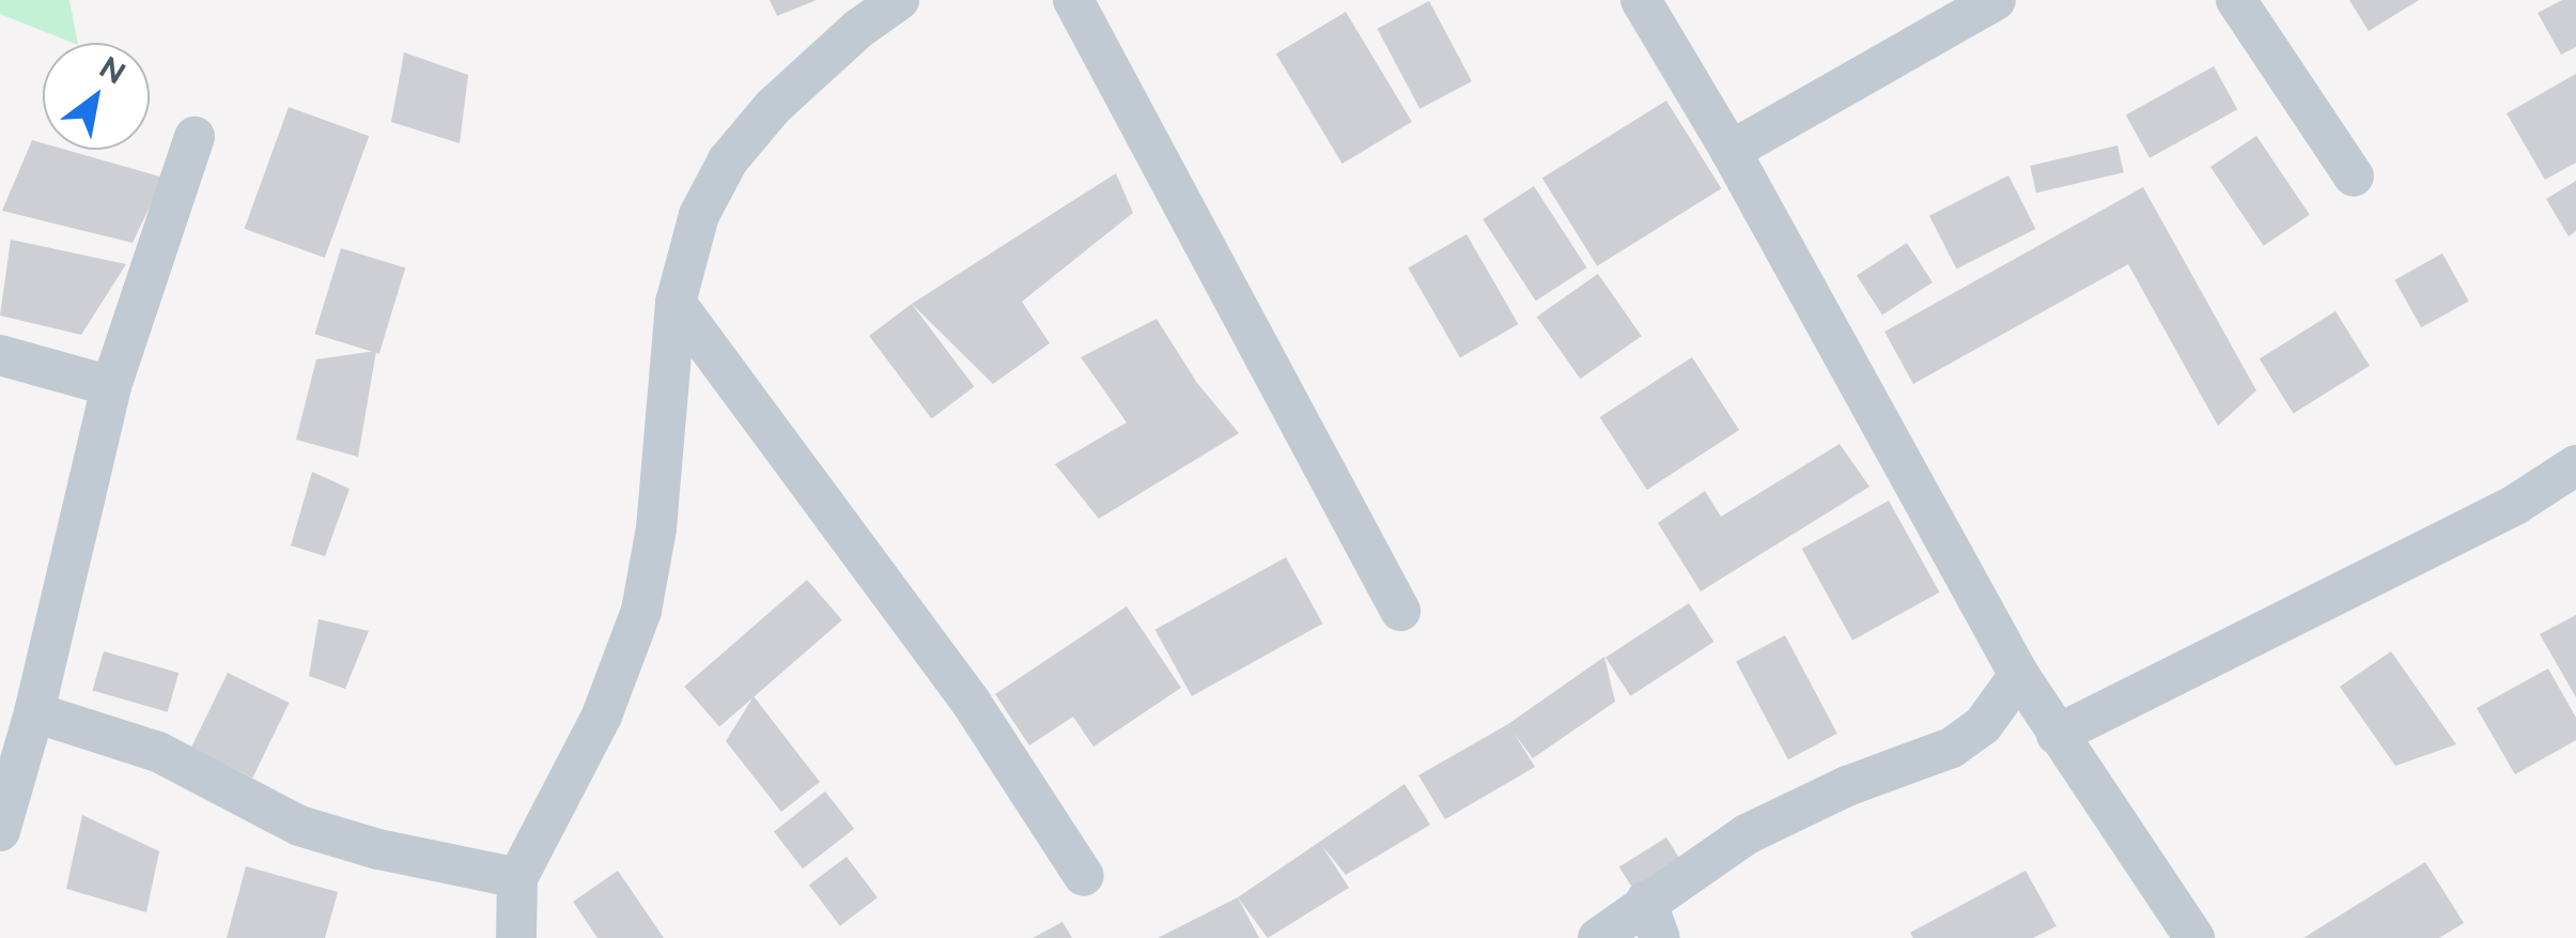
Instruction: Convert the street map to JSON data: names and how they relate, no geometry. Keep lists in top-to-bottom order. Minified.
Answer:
{"north":"top right"}
